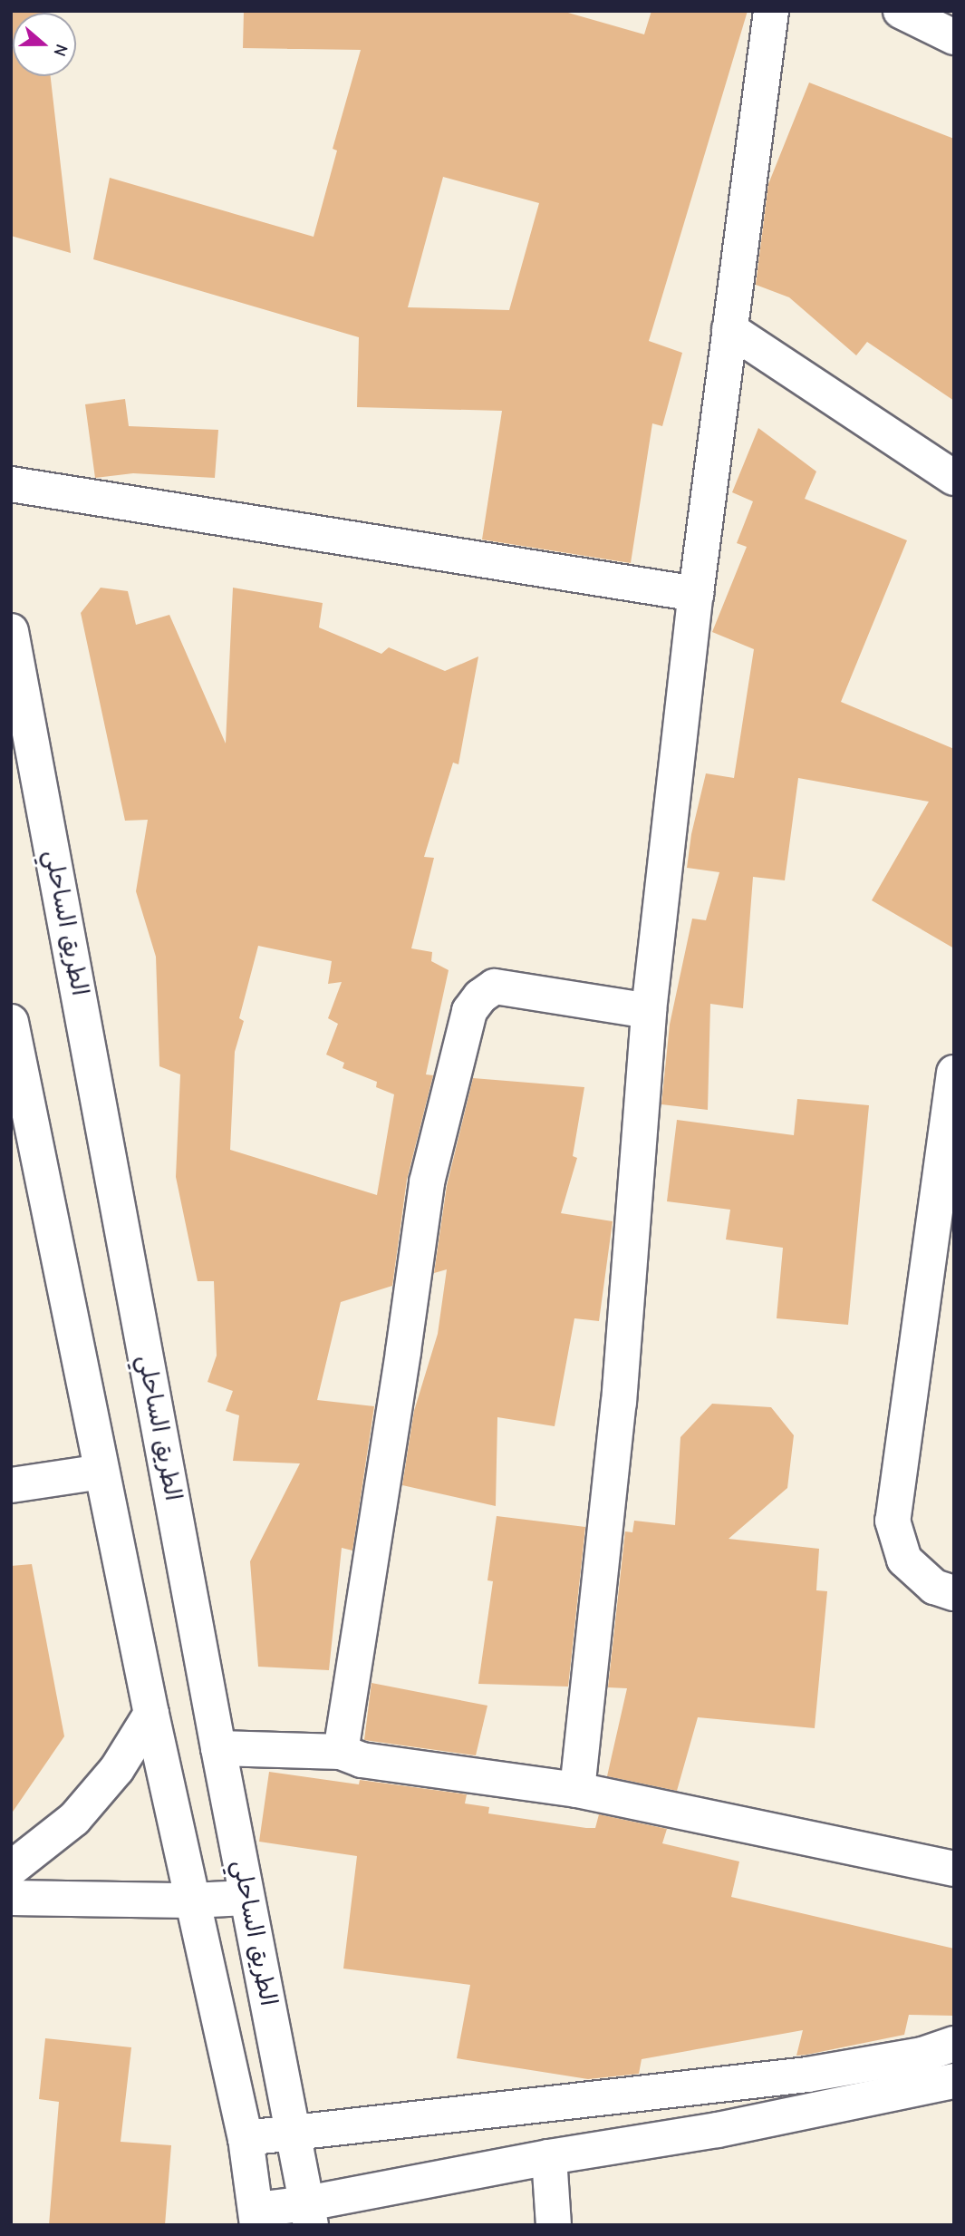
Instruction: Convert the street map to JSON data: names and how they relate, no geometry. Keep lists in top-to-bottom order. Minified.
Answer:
{"streets":{"main road":["الطريق الساحلي"]},"north":"right"}
